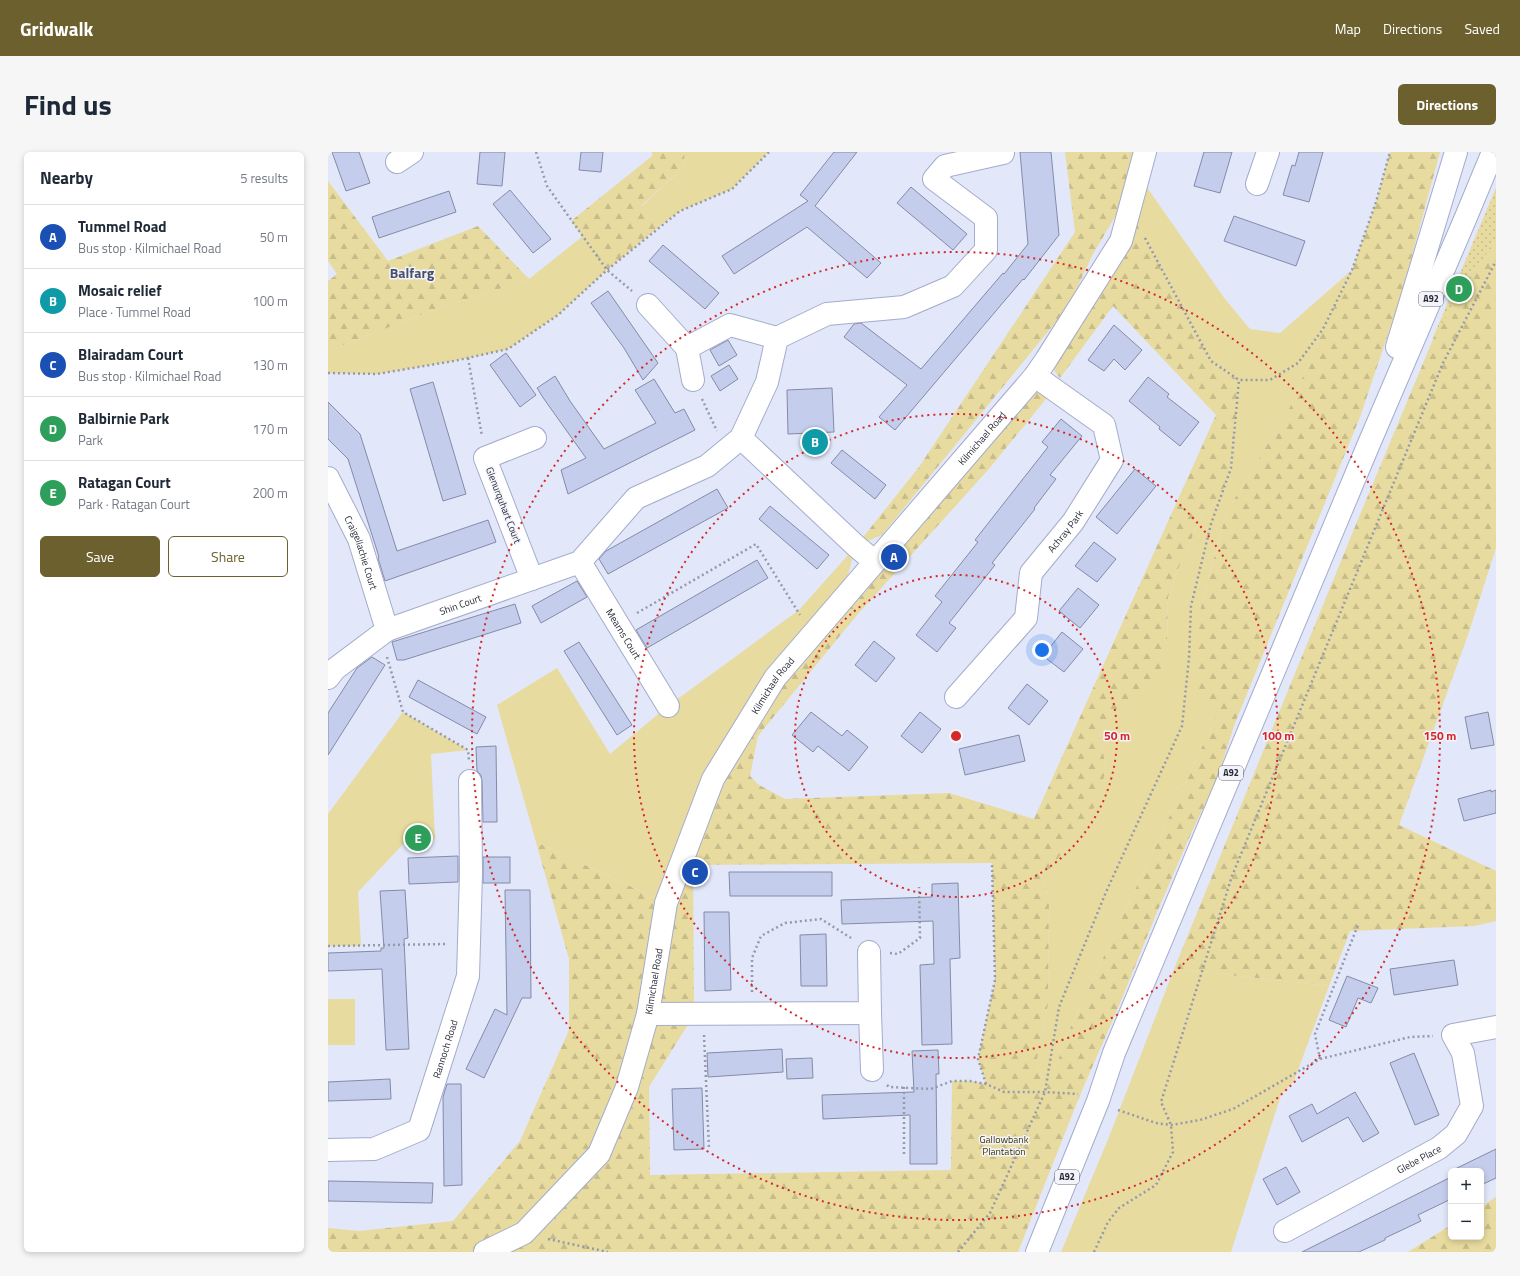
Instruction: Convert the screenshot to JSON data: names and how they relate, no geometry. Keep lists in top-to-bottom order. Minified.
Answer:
{"streets":{"main road":["A92","Kilmichael Road","Glenurquhart Court","Achray Park","Craigellachie Court","Shin Court","Mearns Court","Rannoch Road","Glebe Place"]},"crossings":[["Kilmichael Road","Achray Park"],["Glenurquhart Court","Shin Court"],["Craigellachie Court","Shin Court"],["Shin Court","Mearns Court"]],"districts":["Balfarg"],"parks":["Gallowbank Plantation"],"page":{"header":"Gridwalk","nav":["Map","Directions","Saved"],"title":"Find us","buttons":["Directions",["Save","Share"]],"heading":["Nearby","5 results"],"list":[{"mark":"A","name":"Tummel Road","note":"Bus stop · Kilmichael Road","value":"50 m"},{"mark":"B","name":"Mosaic relief","note":"Place · Tummel Road","value":"100 m"},{"mark":"C","name":"Blairadam Court","note":"Bus stop · Kilmichael Road","value":"130 m"},{"mark":"D","name":"Balbirnie Park","note":"Park","value":"170 m"},{"mark":"E","name":"Ratagan Court","note":"Park · Ratagan Court","value":"200 m"}],"pins":["D","B","A","E","C"],"map_buttons":["+","−"]},"rings":["50 m","100 m","150 m"]}
